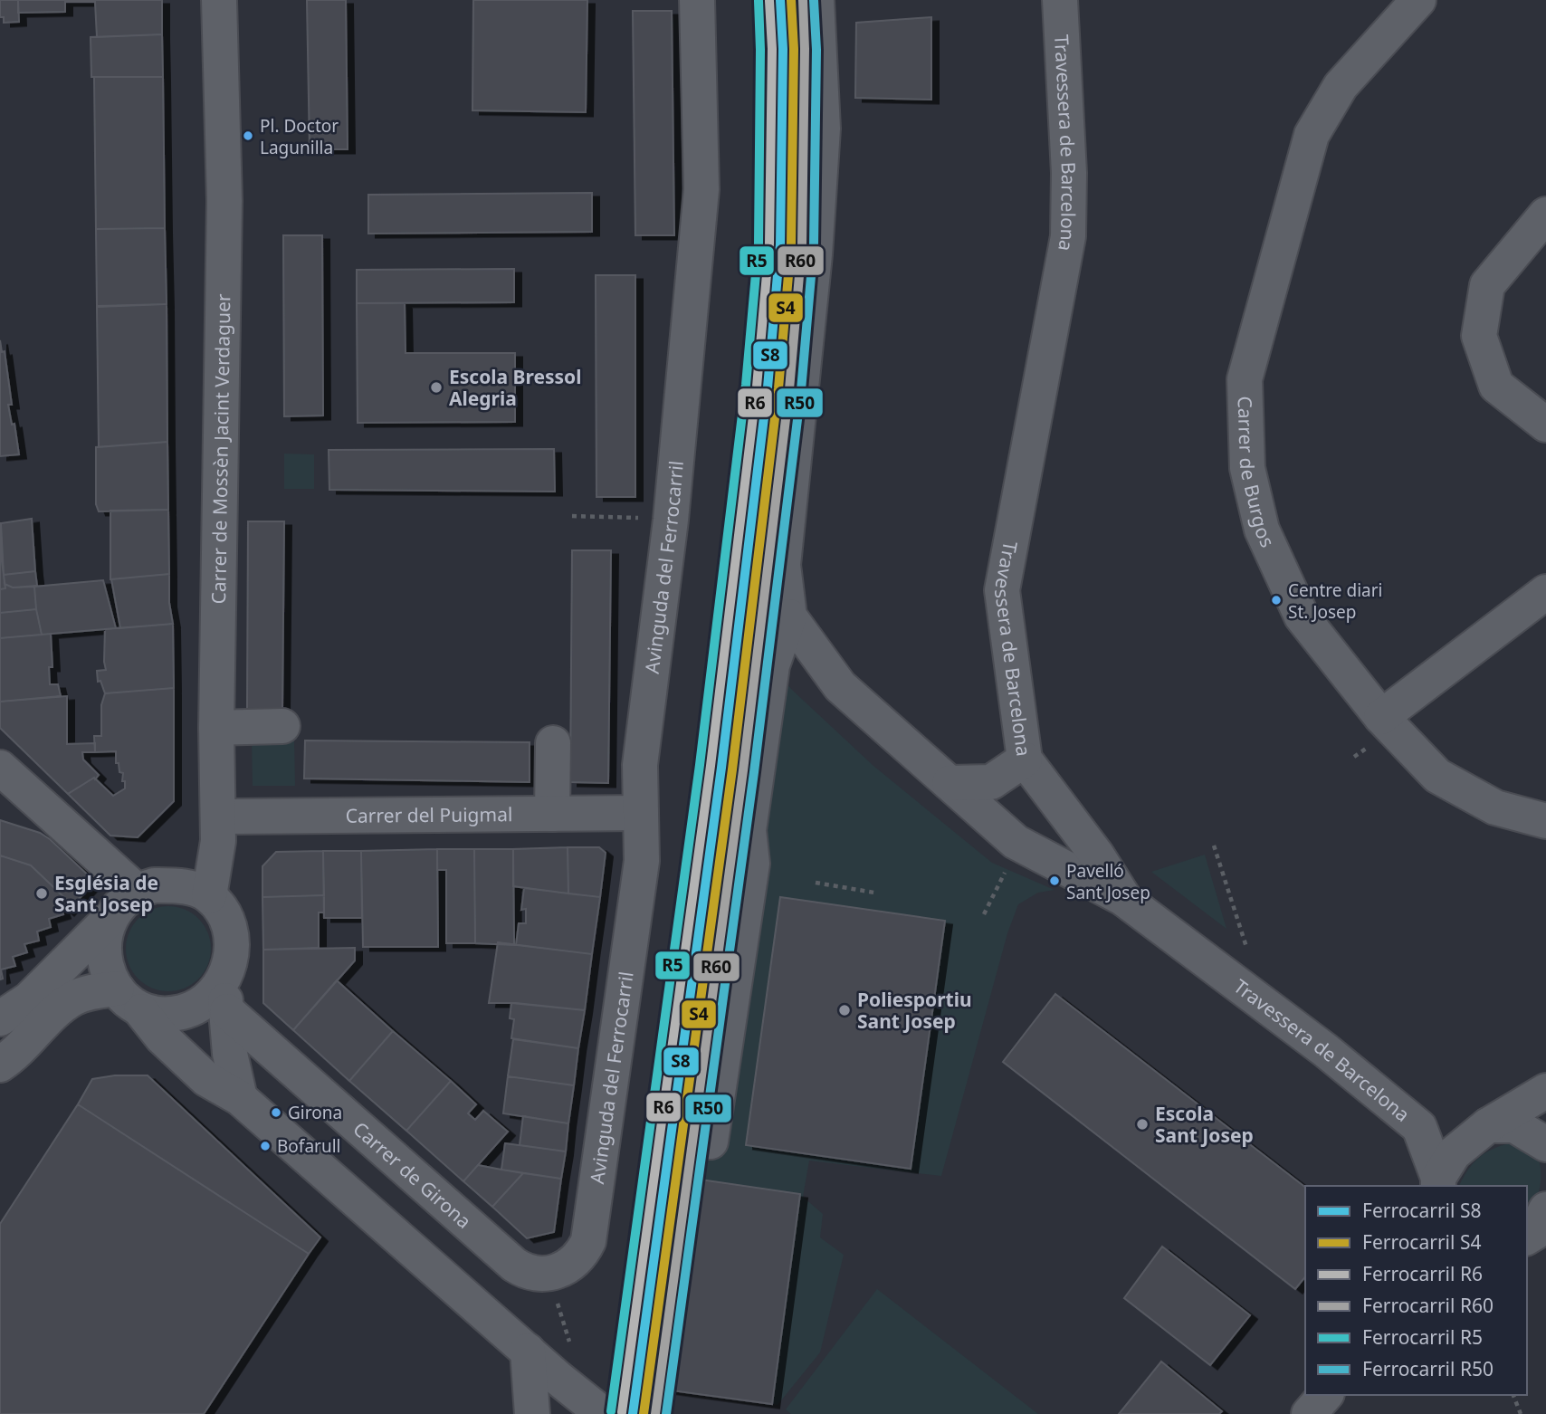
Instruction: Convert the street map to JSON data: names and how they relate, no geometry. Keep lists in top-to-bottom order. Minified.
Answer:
{"streets":{"street":["Travessera de Barcelona","Carrer de Mossèn Jacint Verdaguer","Carrer de Burgos","Avinguda del Ferrocarril","Carrer del Puigmal","Carrer de Girona"]},"crossings":[["Carrer de Mossèn Jacint Verdaguer","Carrer del Puigmal"],["Carrer de Mossèn Jacint Verdaguer","Carrer de Girona"],["Avinguda del Ferrocarril","Carrer del Puigmal"],["Avinguda del Ferrocarril","Carrer de Girona"]],"places":["Pl. Doctor Lagunilla","Escola Bressol Alegria","Centre diari St. Josep","Pavelló Sant Josep","Església de Sant Josep","Poliesportiu Sant Josep","Girona","Escola Sant Josep","Bofarull"],"lines":["rail line S8","rail line S4","rail line R60","rail line R50","rail line R6","rail line R5"],"legend":["Ferrocarril S8","Ferrocarril S4","Ferrocarril R6","Ferrocarril R60","Ferrocarril R5","Ferrocarril R50"]}
